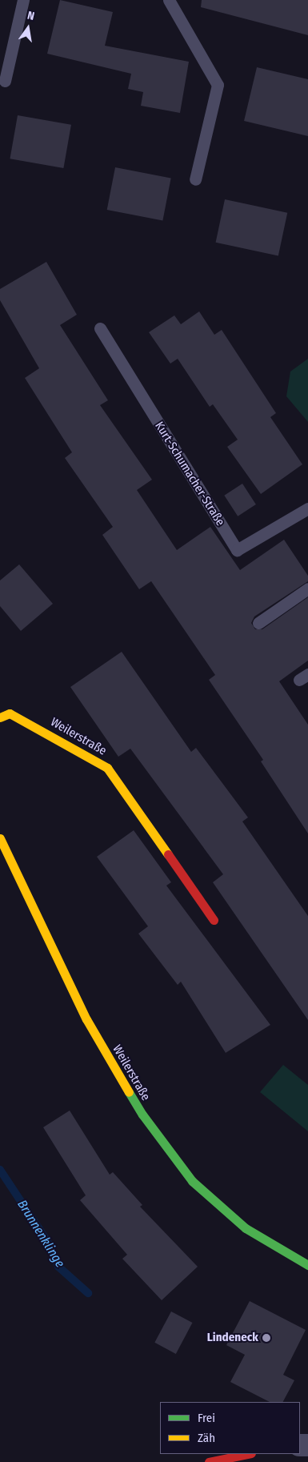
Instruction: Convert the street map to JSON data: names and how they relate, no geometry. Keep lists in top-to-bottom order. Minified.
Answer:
{"streets":{"main road":["Weilerstraße"],"lane":["Kurt-Schumacher-Straße"]},"water":["Brunnenklinge"],"places":["Lindeneck"],"legend":["Frei","Zäh"],"north":"top"}
